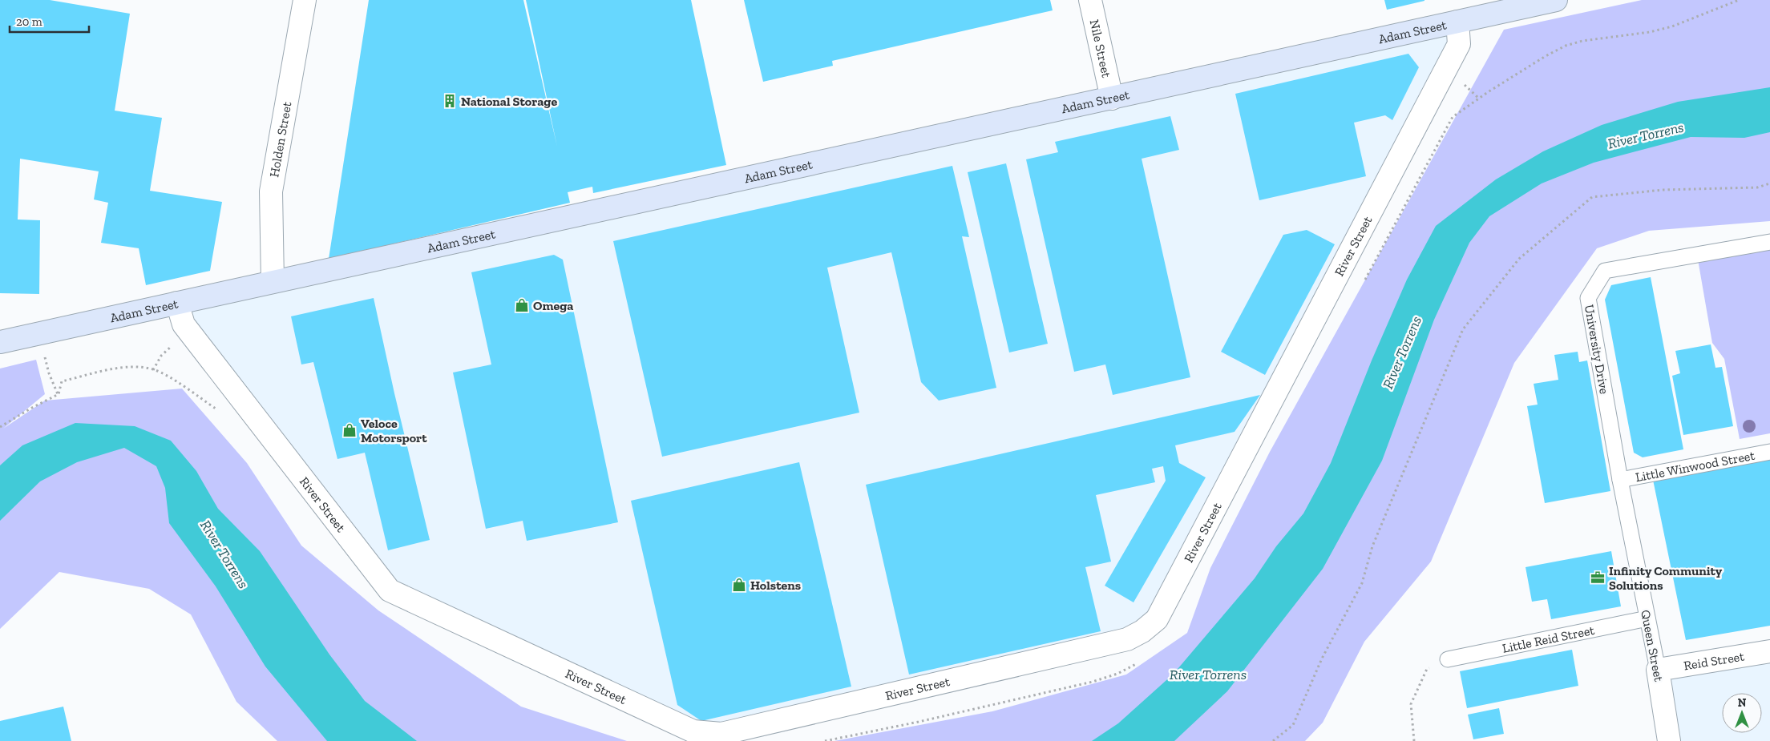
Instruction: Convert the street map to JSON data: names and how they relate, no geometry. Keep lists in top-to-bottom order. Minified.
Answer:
{"streets":{"main road":["Adam Street"],"street":["Nile Street","Holden Street","River Street","Queen Street","Reid Street"],"lane":["University Drive","Little Winwood Street","Little Reid Street"]},"crossings":[["Adam Street","Nile Street"],["Adam Street","Holden Street"],["Adam Street","River Street"],["University Drive","Little Winwood Street"],["University Drive","Queen Street"],["Little Winwood Street","Queen Street"],["Little Reid Street","Queen Street"],["Queen Street","Reid Street"]],"water":["River Torrens"],"places":{"building":["National Storage"],"shop":["Omega","Veloce Motorsport","Holstens"],"office":["Infinity Community Solutions"]},"scale_bar":"20 m","north":"top"}
